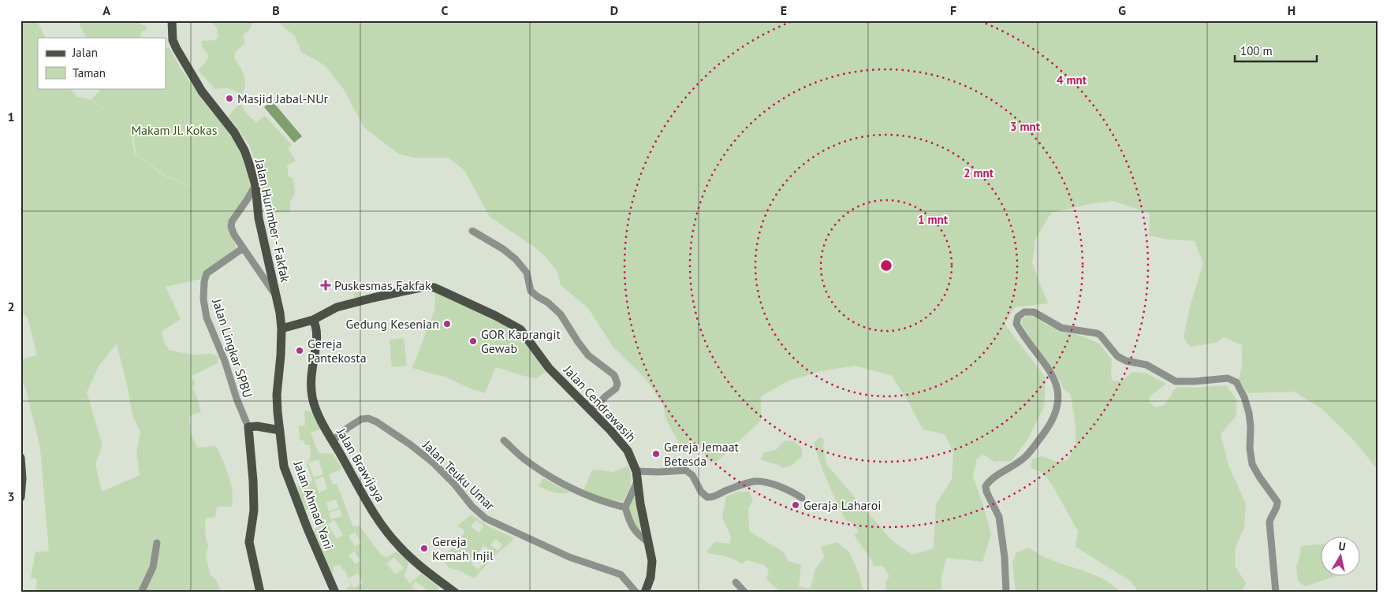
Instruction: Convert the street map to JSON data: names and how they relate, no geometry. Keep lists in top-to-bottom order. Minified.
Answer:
{"streets":{"main road":["Jalan Hurimber - Fakfak","Jalan Cendrawasih","Jalan Brawijaya","Jalan Ahmad Yani"],"street":["Jalan Lingkar SPBU","Jalan Teuku Umar"]},"crossings":[["Jalan Hurimber - Fakfak","Jalan Cendrawasih"],["Jalan Hurimber - Fakfak","Jalan Ahmad Yani"],["Jalan Cendrawasih","Jalan Brawijaya"],["Jalan Cendrawasih","Jalan Ahmad Yani"],["Jalan Brawijaya","Jalan Teuku Umar"]],"parks":["Makam Jl. Kokas"],"places":{"other":["Masjid Jabal-NUr","Gedung Kesenian","GOR Kaprangit Gewab","Gereja Pantekosta","Gereja Jemaat Betesda","Geraja Laharoi","Gereja Kemah Injil"],"health":["Puskesmas Fakfak"]},"legend":["Jalan","Taman"],"scale_bar":"100 m","north":"top","grid":{"columns":["A","B","C","D","E","F","G","H"],"rows":["1","2","3"]},"rings":["4 mnt","3 mnt","2 mnt","1 mnt"]}
